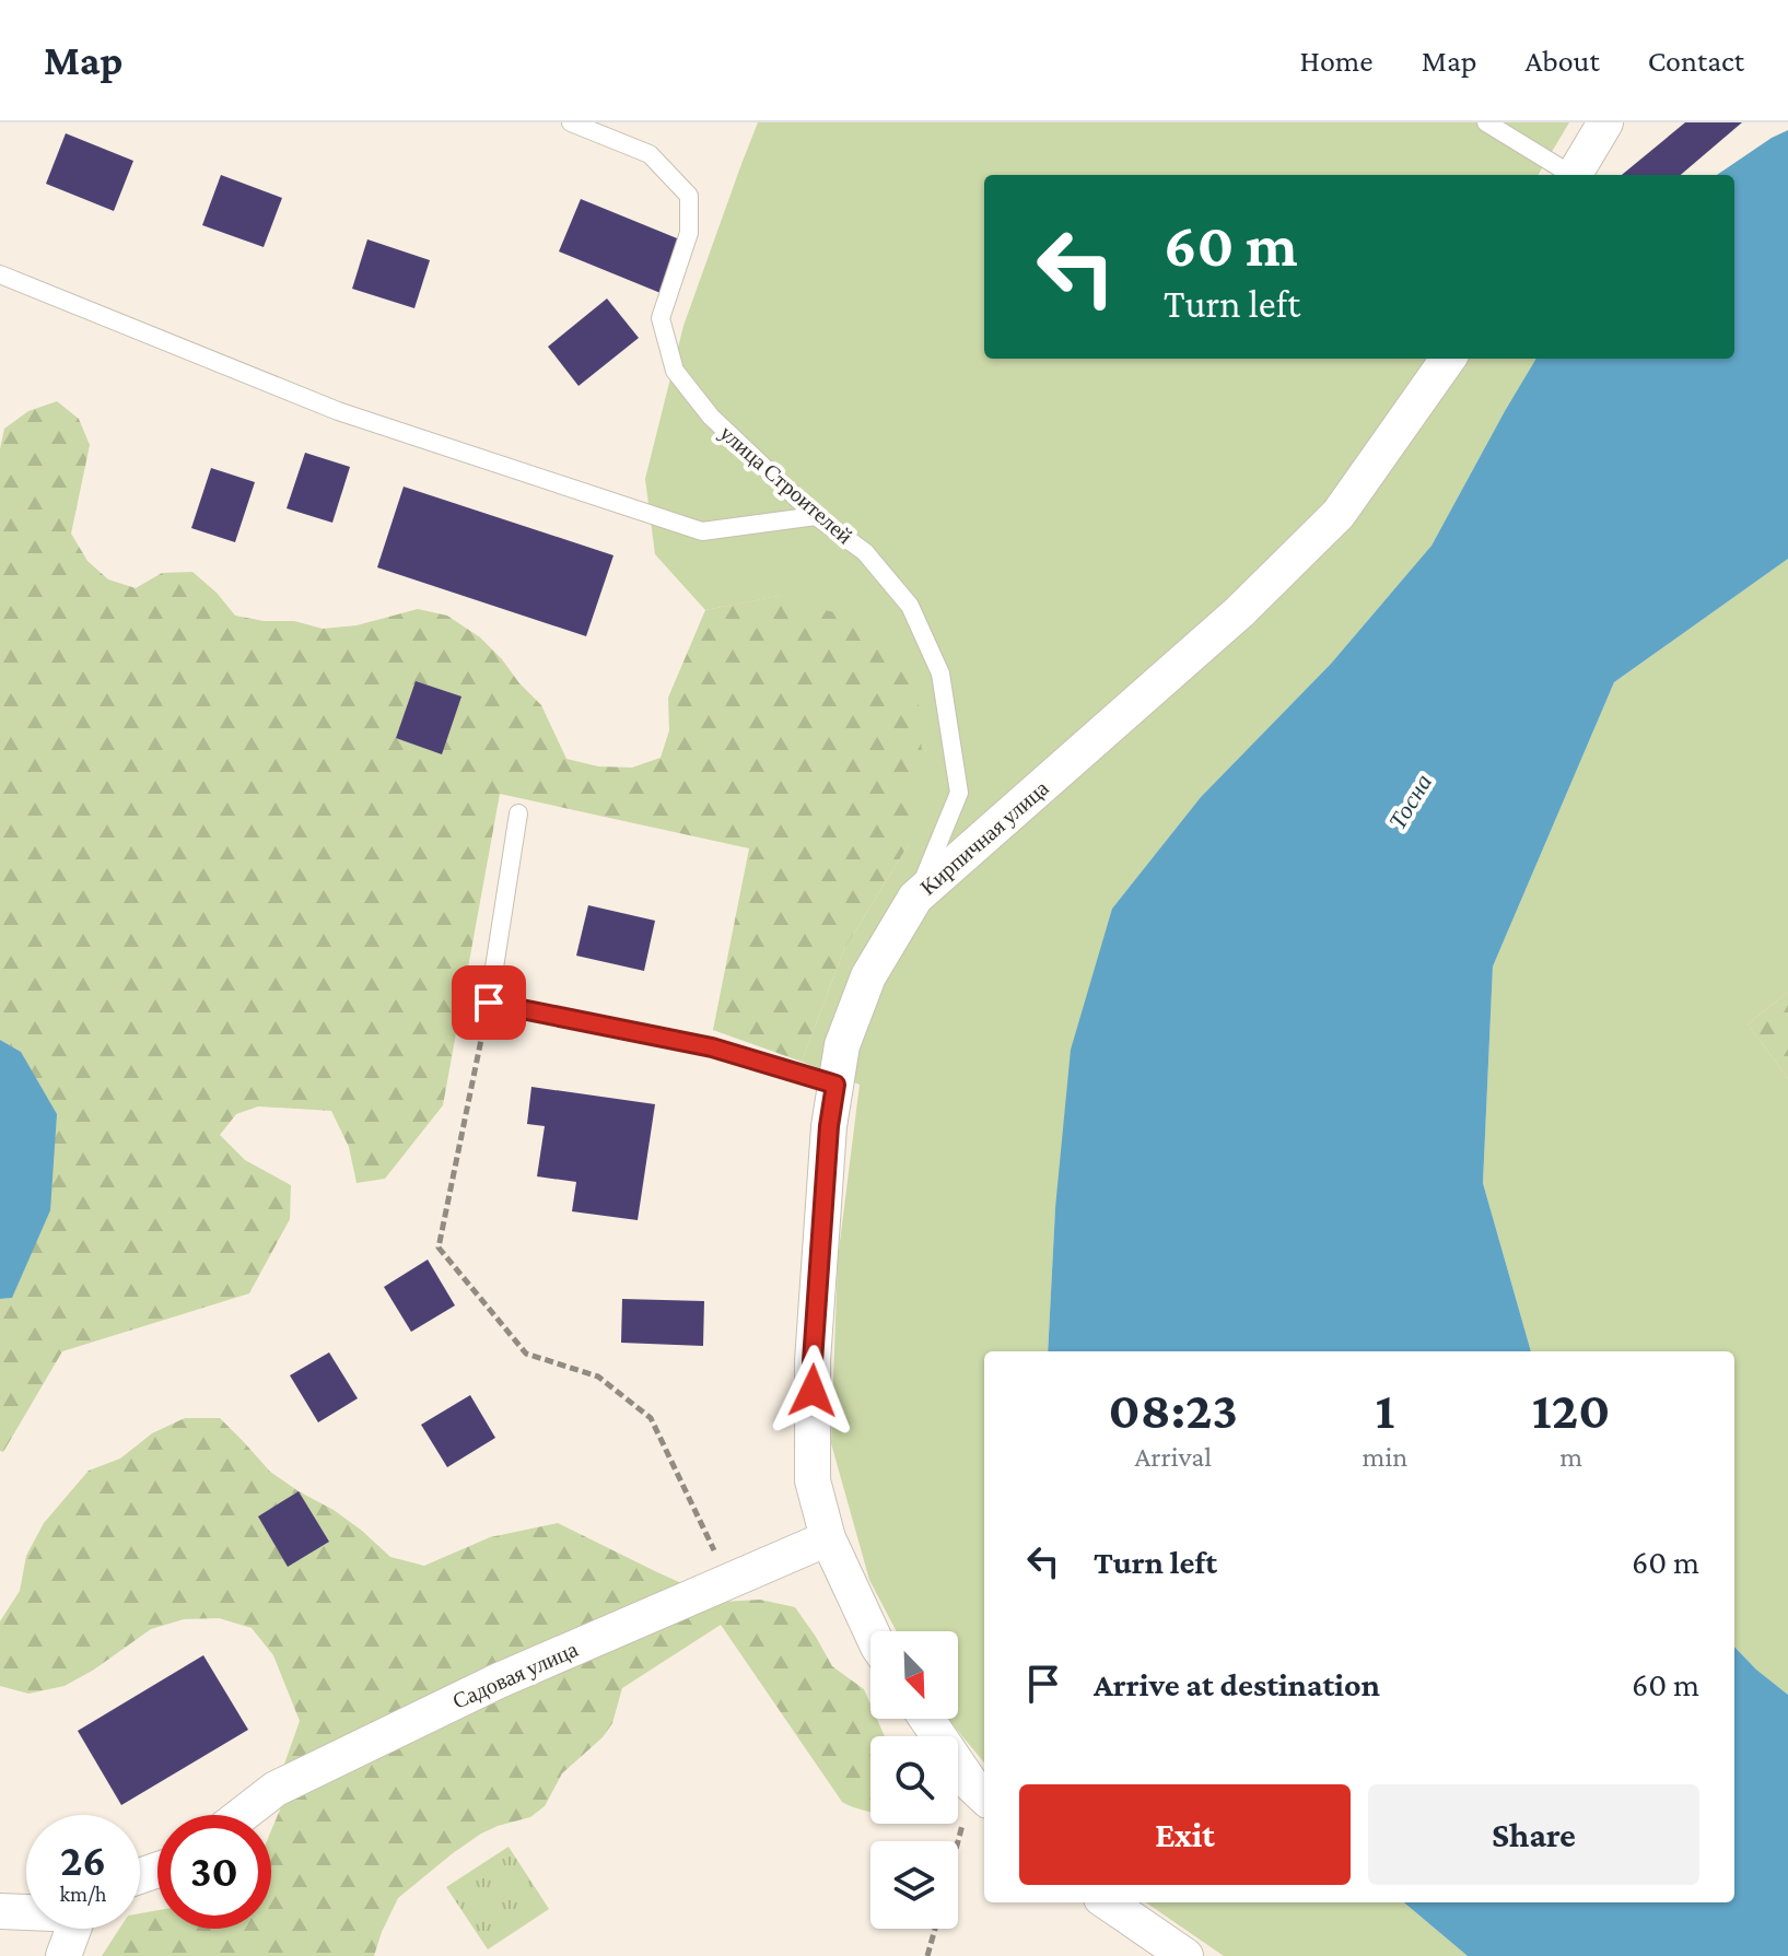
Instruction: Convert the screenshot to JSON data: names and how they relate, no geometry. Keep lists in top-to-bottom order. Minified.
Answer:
{"streets":{"street":["Кирпичная улица","Садовая улица"],"lane":["улица Строителей"]},"crossings":[["улица Строителей","Кирпичная улица"],["Кирпичная улица","Садовая улица"]],"water":["Тосна"],"north":"bottom right","page":{"header":"Map","nav":["Home","Map","About","Contact"],"turn":["60 m","Turn left"],"eta":["08:23","Arrival","1","min","120","m"],"list":[{"name":"Turn left","value":"60 m"},{"name":"Arrive at destination","value":"60 m"}],"buttons":["Exit","Share"],"speed":"26 km/h","limit":"30"}}
